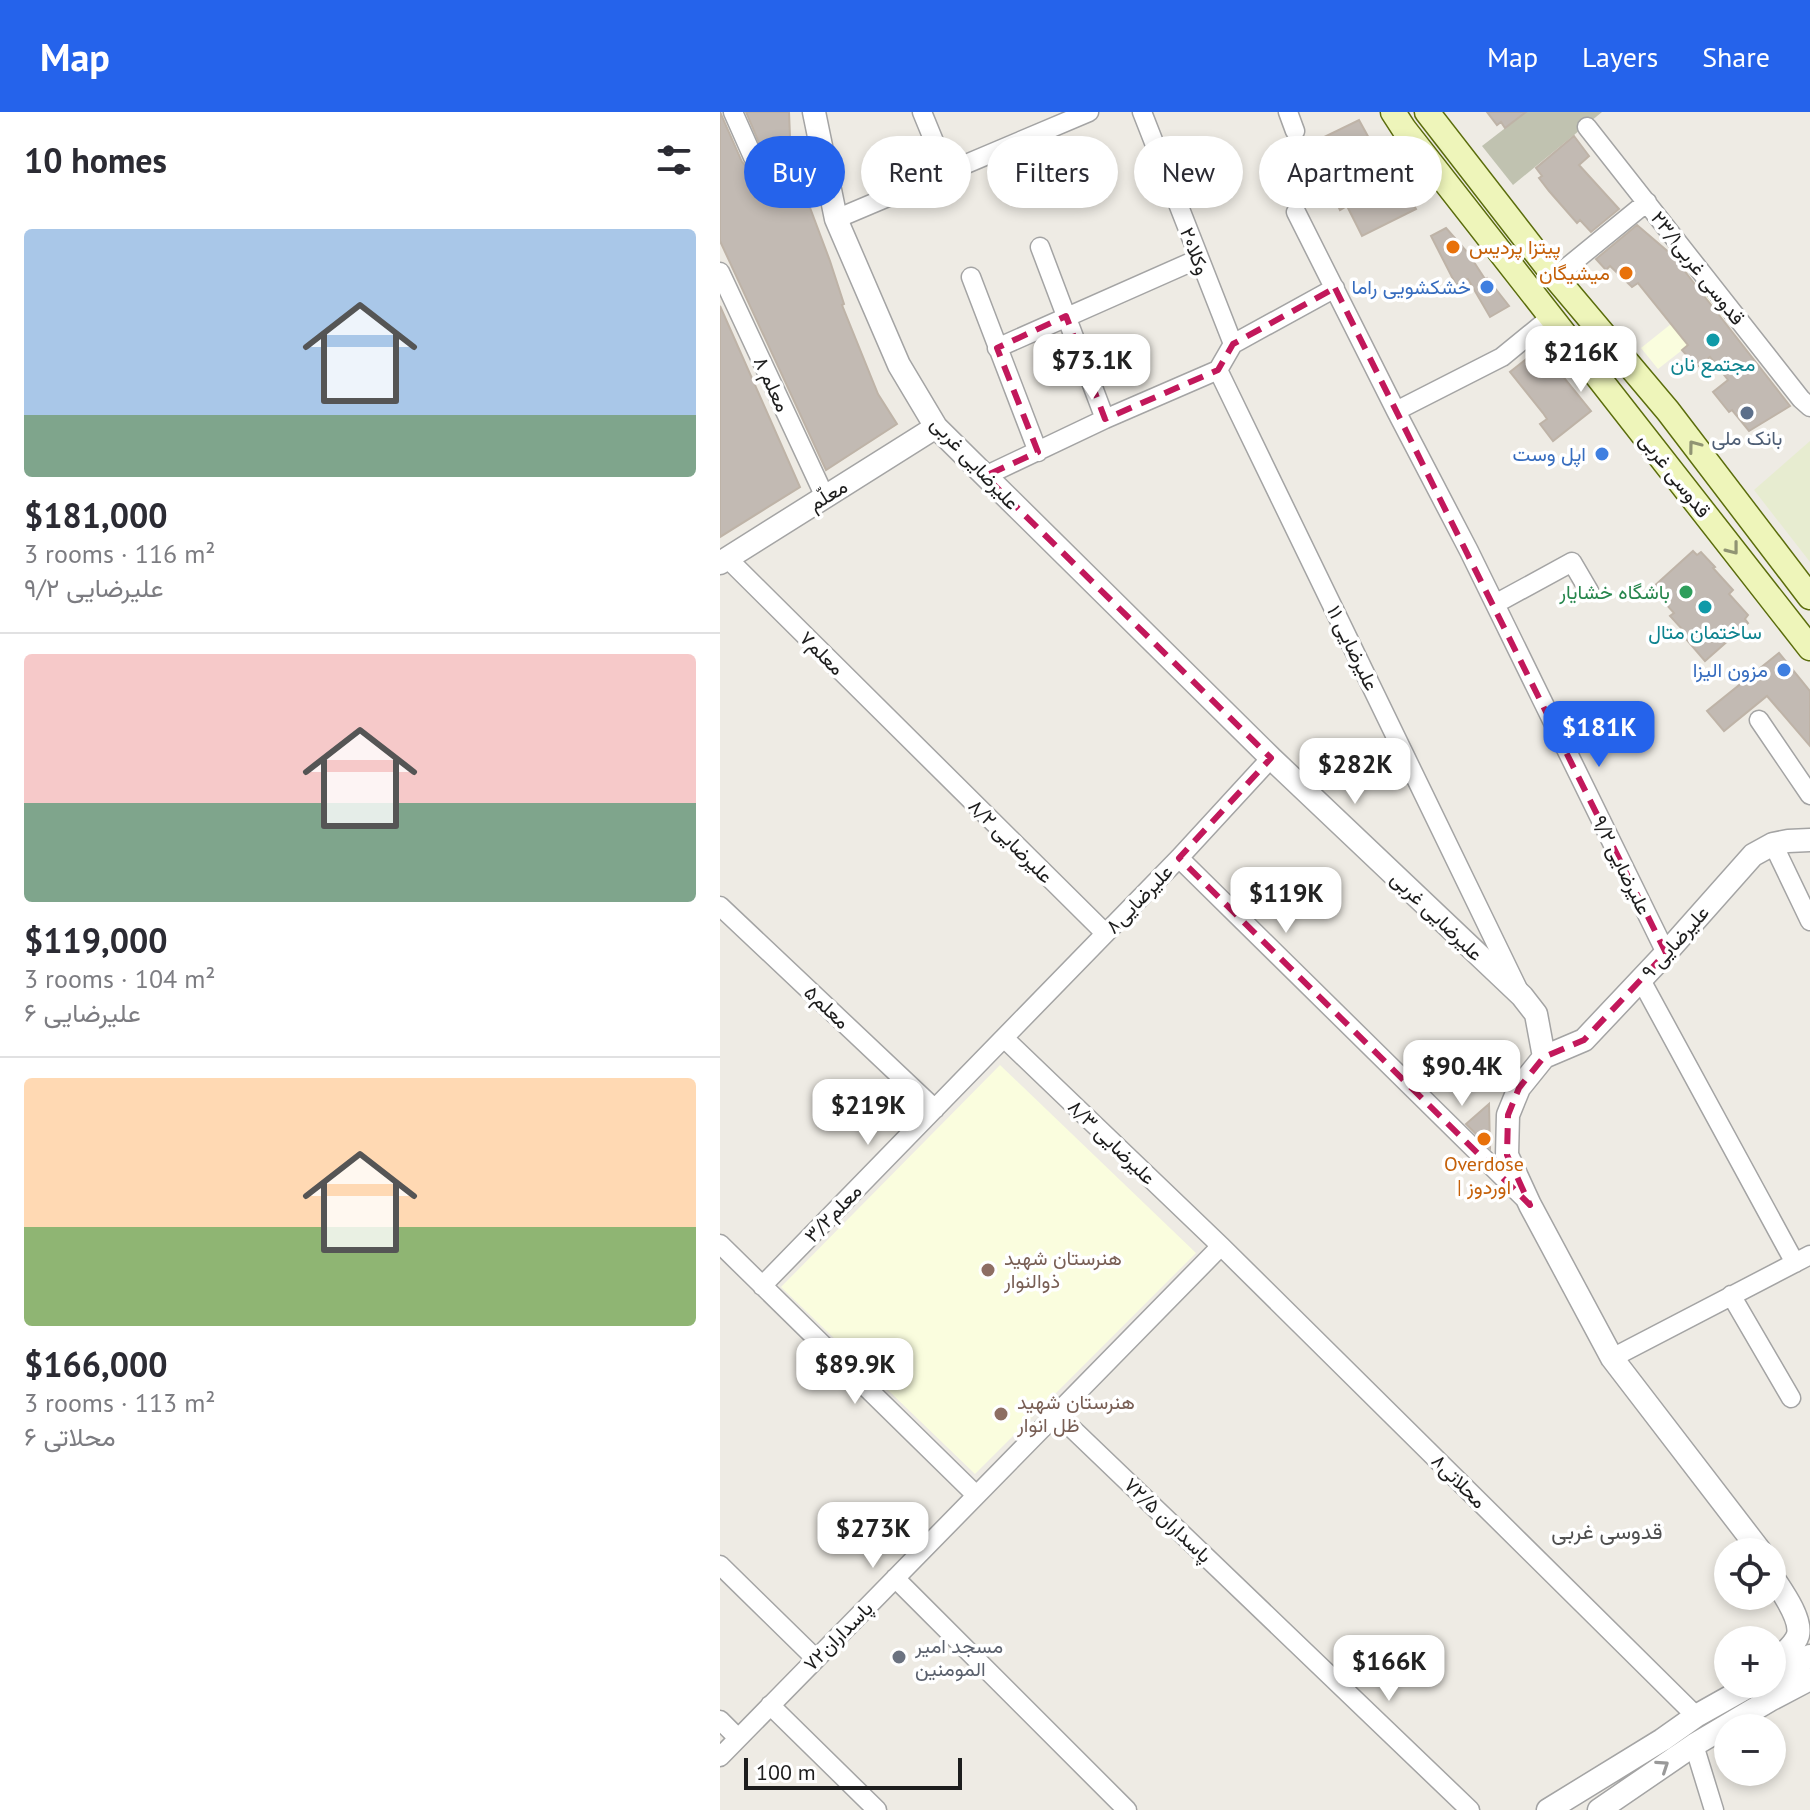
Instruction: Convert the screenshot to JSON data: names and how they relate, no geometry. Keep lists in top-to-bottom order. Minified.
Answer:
{"streets":{"main road":["قدوسی غربی"],"street":["وکلا۲۰","قدوسی غربی۲۳/۱","۸ معلم","علیرضایی غربی","معلّم","۱۱ علیرضایی","معلم۷","علیرضایی ۸/۲","۹/۲ علیرضایی","علیرضایی۸","۹ علیرضایی","معلم۵","۸/۳ علیرضایی","معلم۳/۲","محلاتی۸","۷۲/۵ پاسداران","پاسداران۷۲"]},"crossings":[["۸ معلم","معلّم"],["علیرضایی غربی","معلّم"],["علیرضایی غربی","۱۱ علیرضایی"],["علیرضایی غربی","علیرضایی۸"],["علیرضایی غربی","۹ علیرضایی"],["معلّم","معلم۷"],["معلم۷","علیرضایی ۸/۲"],["علیرضایی ۸/۲","علیرضایی۸"],["۹/۲ علیرضایی","۹ علیرضایی"],["علیرضایی۸","۸/۳ علیرضایی"],["علیرضایی۸","معلم۳/۲"],["معلم۵","معلم۳/۲"],["۸/۳ علیرضایی","معلم۳/۲"],["۸/۳ علیرضایی","محلاتی۸"],["۸/۳ علیرضایی","پاسداران۷۲"],["محلاتی۸","پاسداران۷۲"],["۷۲/۵ پاسداران","پاسداران۷۲"]],"districts":["قدوسی غربی"],"places":["پیتزا پردیس","میشیگان","خشکشویی راما","مجتمع نان","بانک ملی","اپل وست","باشگاه خشایار","ساختمان متال","مزون الیزا","Overdose | اوردوز","هنرستان شهید ذوالنوار","هنرستان شهید ظل انوار","مسجد امیر المومنین"],"scale_bar":"100 m","page":{"header":"Map","nav":["Map","Layers","Share"],"heading":"10 homes","chip":["Buy","Rent","Filters","New","Apartment"],"list":[{"name":"$181,000","note":"3 rooms · 116 m² · ۹/۲ علیرضایی"},{"name":"$119,000","note":"3 rooms · 104 m² · ۶ علیرضایی"},{"name":"$166,000","note":"3 rooms · 113 m² · ۶ محلاتی"}],"price":["$216K","$73.1K","$181K","$282K","$119K","$90.4K","$219K","$89.9K","$273K","$166K"],"map_buttons":["+","−"],"scale":"100 m"}}
